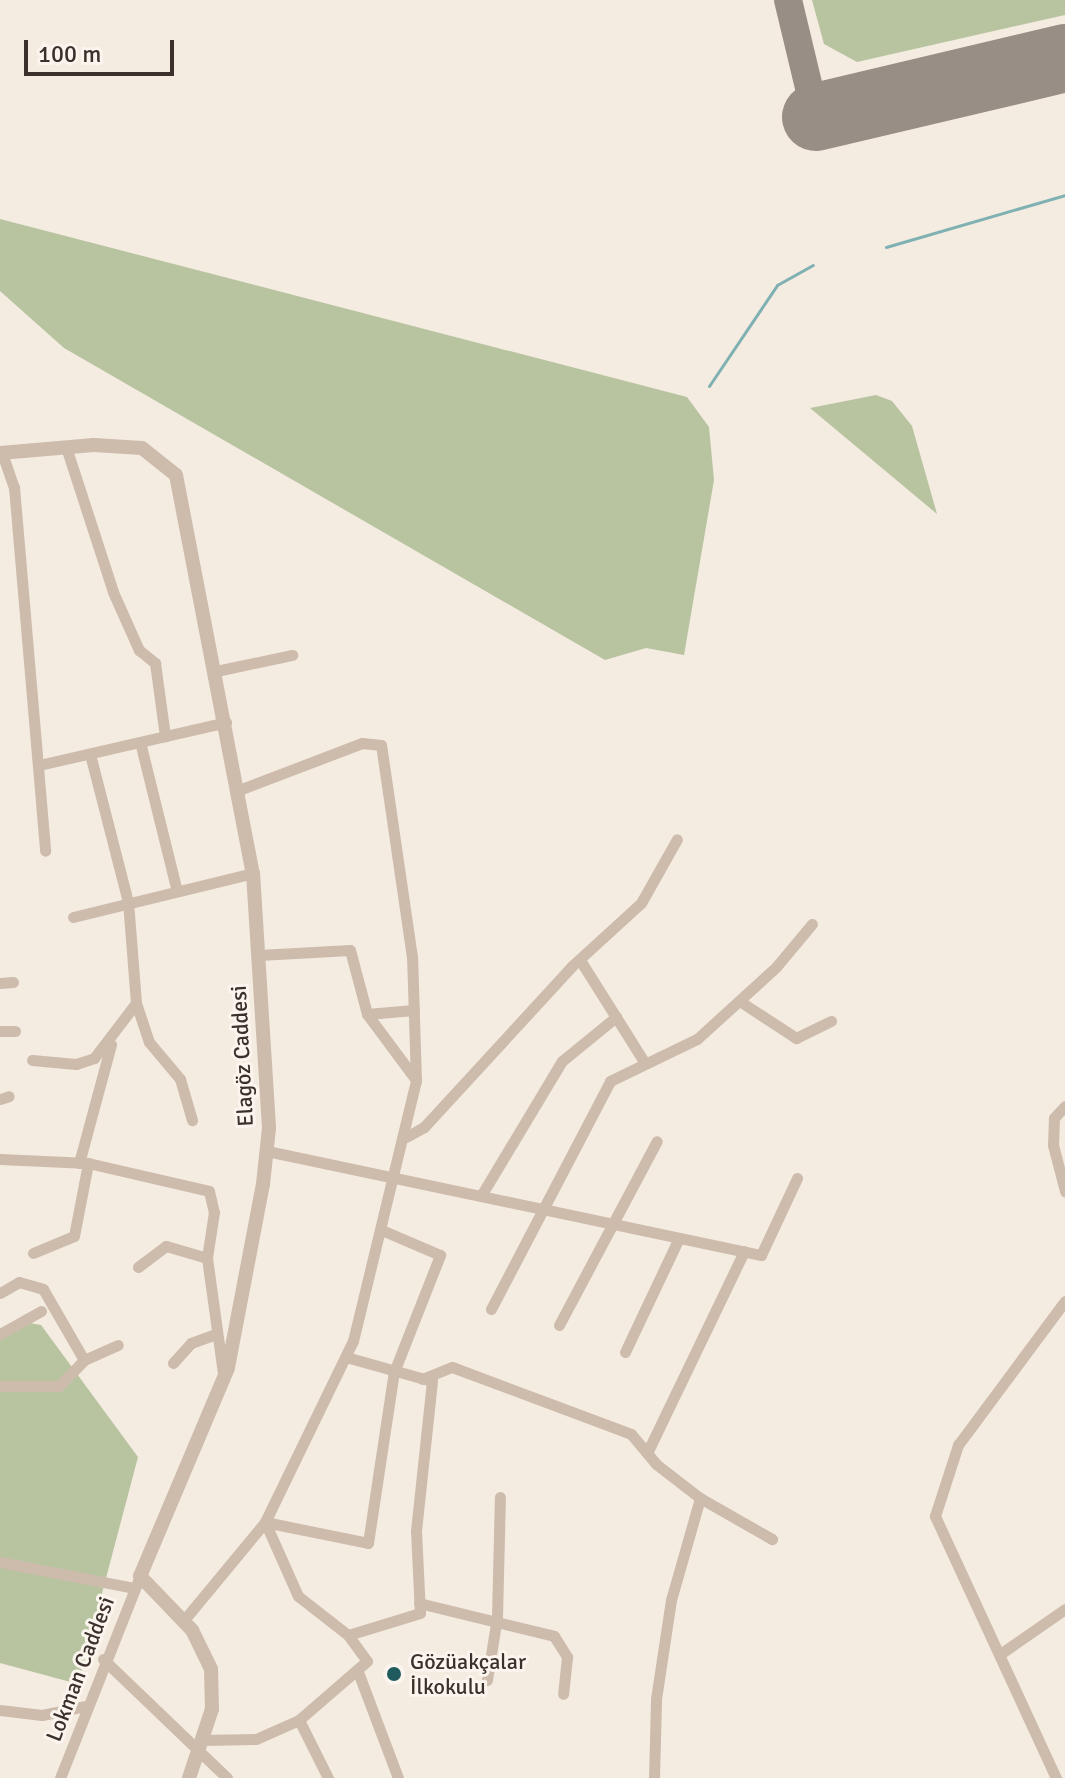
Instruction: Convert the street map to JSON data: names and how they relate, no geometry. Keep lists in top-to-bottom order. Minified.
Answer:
{"streets":{"street":["Elagöz Caddesi","Lokman Caddesi"]},"crossings":[["Elagöz Caddesi","Lokman Caddesi"]],"places":["Gözüakçalar İlkokulu"],"scale_bar":"100 m"}
